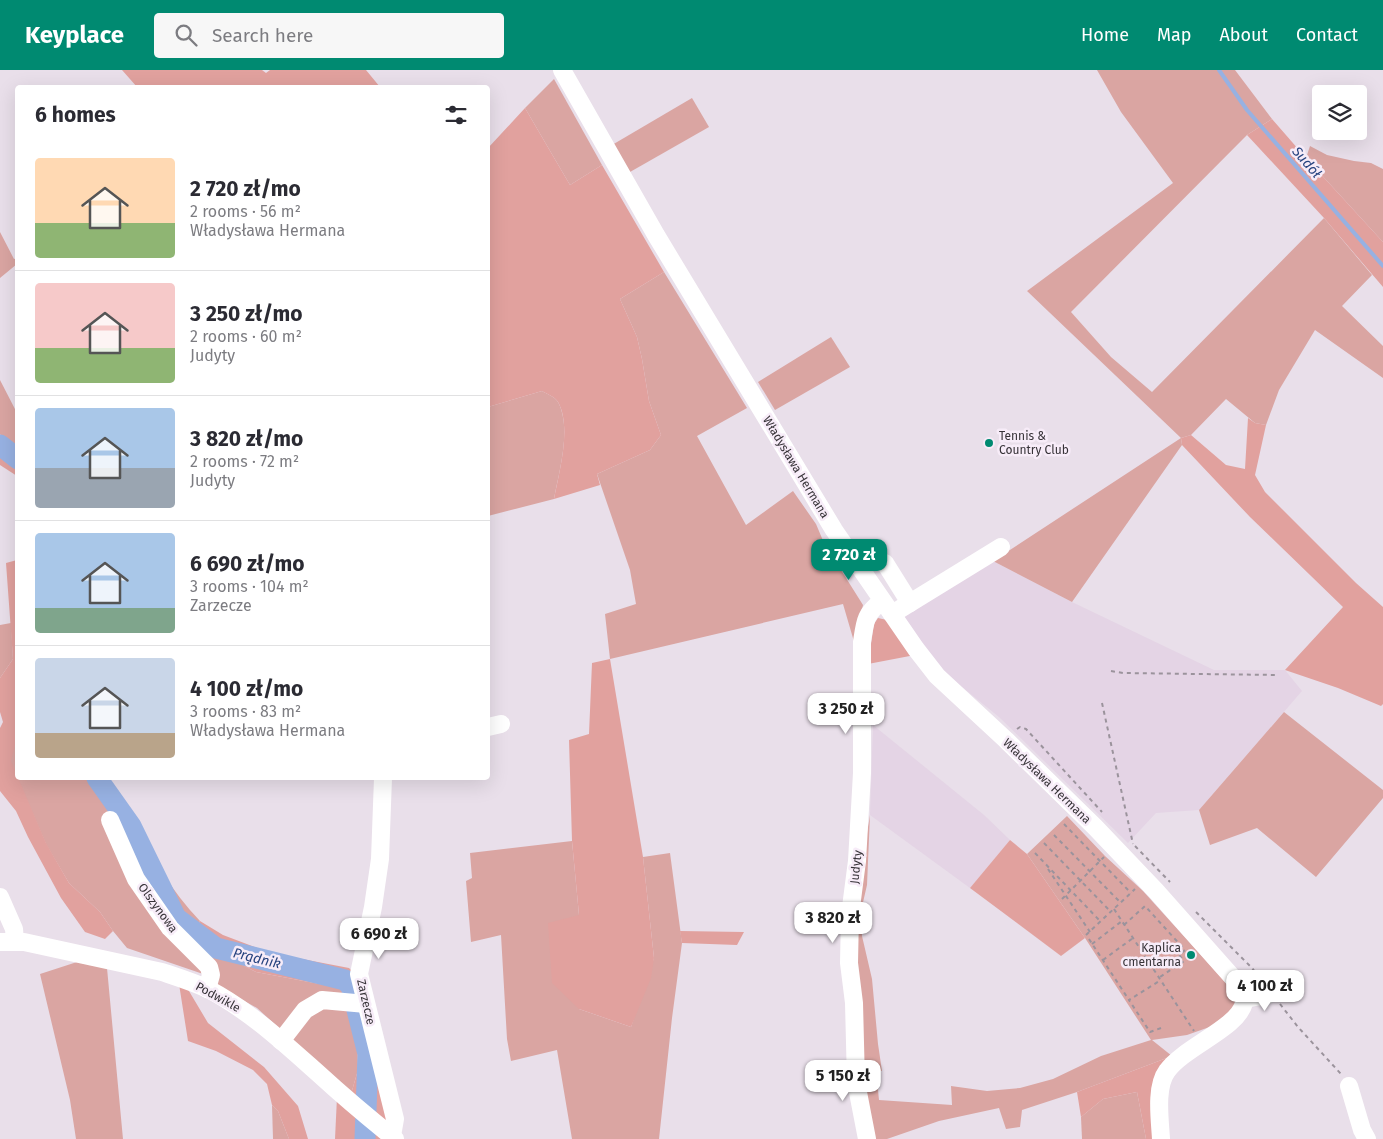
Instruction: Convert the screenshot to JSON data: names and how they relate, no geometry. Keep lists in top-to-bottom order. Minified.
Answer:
{"streets":{"street":["Władysława Hermana","Judyty","Olszynowa","Podwikle","Zarzecze"]},"crossings":[["Władysława Hermana","Judyty"],["Olszynowa","Podwikle"],["Podwikle","Zarzecze"]],"water":["Sudół","Prądnik"],"places":["Tennis & Country Club","Kaplica cmentarna"],"page":{"header":"Keyplace","search":"Search here","nav":["Home","Map","About","Contact"],"heading":"6 homes","list":[{"name":"2 720 zł/mo","note":"2 rooms · 56 m² · Władysława Hermana"},{"name":"3 250 zł/mo","note":"2 rooms · 60 m² · Judyty"},{"name":"3 820 zł/mo","note":"2 rooms · 72 m² · Judyty"},{"name":"6 690 zł/mo","note":"3 rooms · 104 m² · Zarzecze"},{"name":"4 100 zł/mo","note":"3 rooms · 83 m² · Władysława Hermana"}],"price":["2 720 zł","3 250 zł","3 820 zł","6 690 zł","4 100 zł","5 150 zł"]}}
